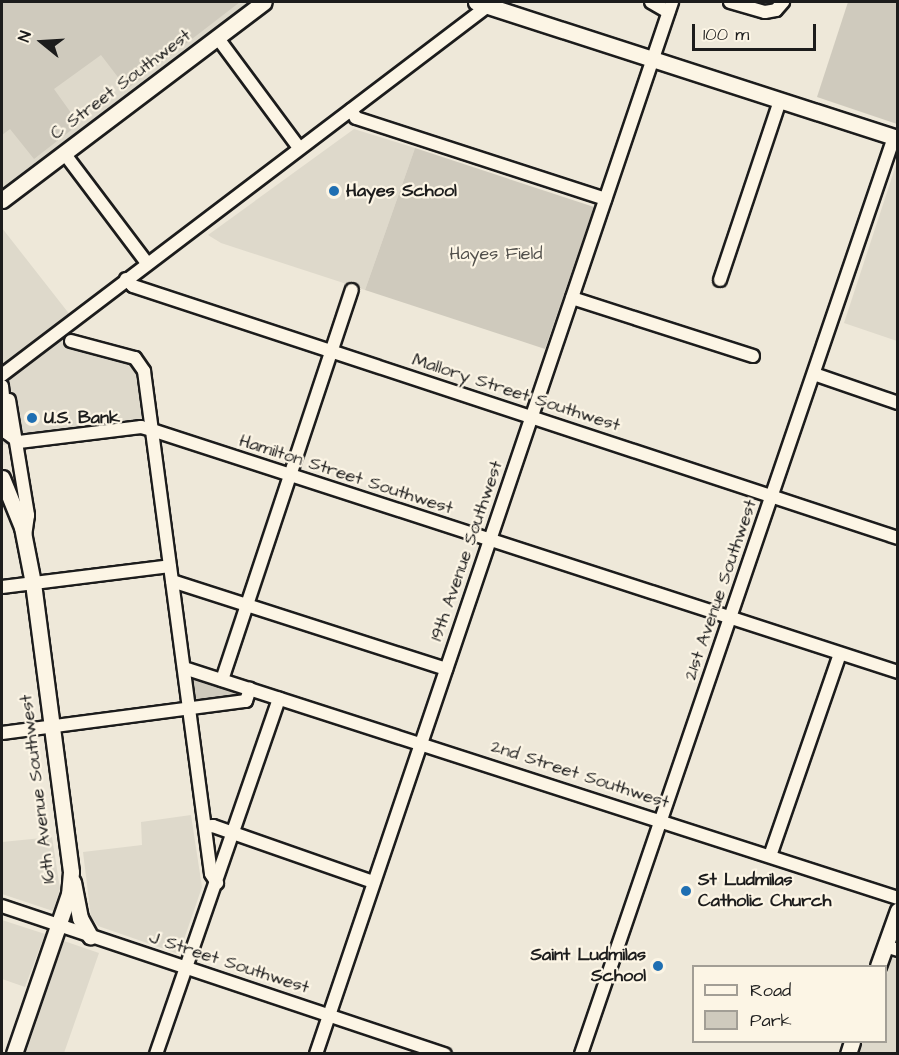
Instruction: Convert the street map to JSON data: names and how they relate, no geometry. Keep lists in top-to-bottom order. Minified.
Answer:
{"streets":{"main road":["C Street Southwest","16th Avenue Southwest"],"street":["Mallory Street Southwest","Hamilton Street Southwest","19th Avenue Southwest","21st Avenue Southwest","2nd Street Southwest","J Street Southwest"]},"crossings":[["Mallory Street Southwest","19th Avenue Southwest"],["Mallory Street Southwest","21st Avenue Southwest"],["Hamilton Street Southwest","19th Avenue Southwest"],["Hamilton Street Southwest","21st Avenue Southwest"],["19th Avenue Southwest","2nd Street Southwest"],["19th Avenue Southwest","J Street Southwest"],["21st Avenue Southwest","2nd Street Southwest"],["16th Avenue Southwest","J Street Southwest"]],"parks":["Hayes Field"],"places":["Hayes School","U.S. Bank","St Ludmilas Catholic Church","Saint Ludmilas School"],"legend":["Road","Park"],"scale_bar":"100 m","north":"left"}
